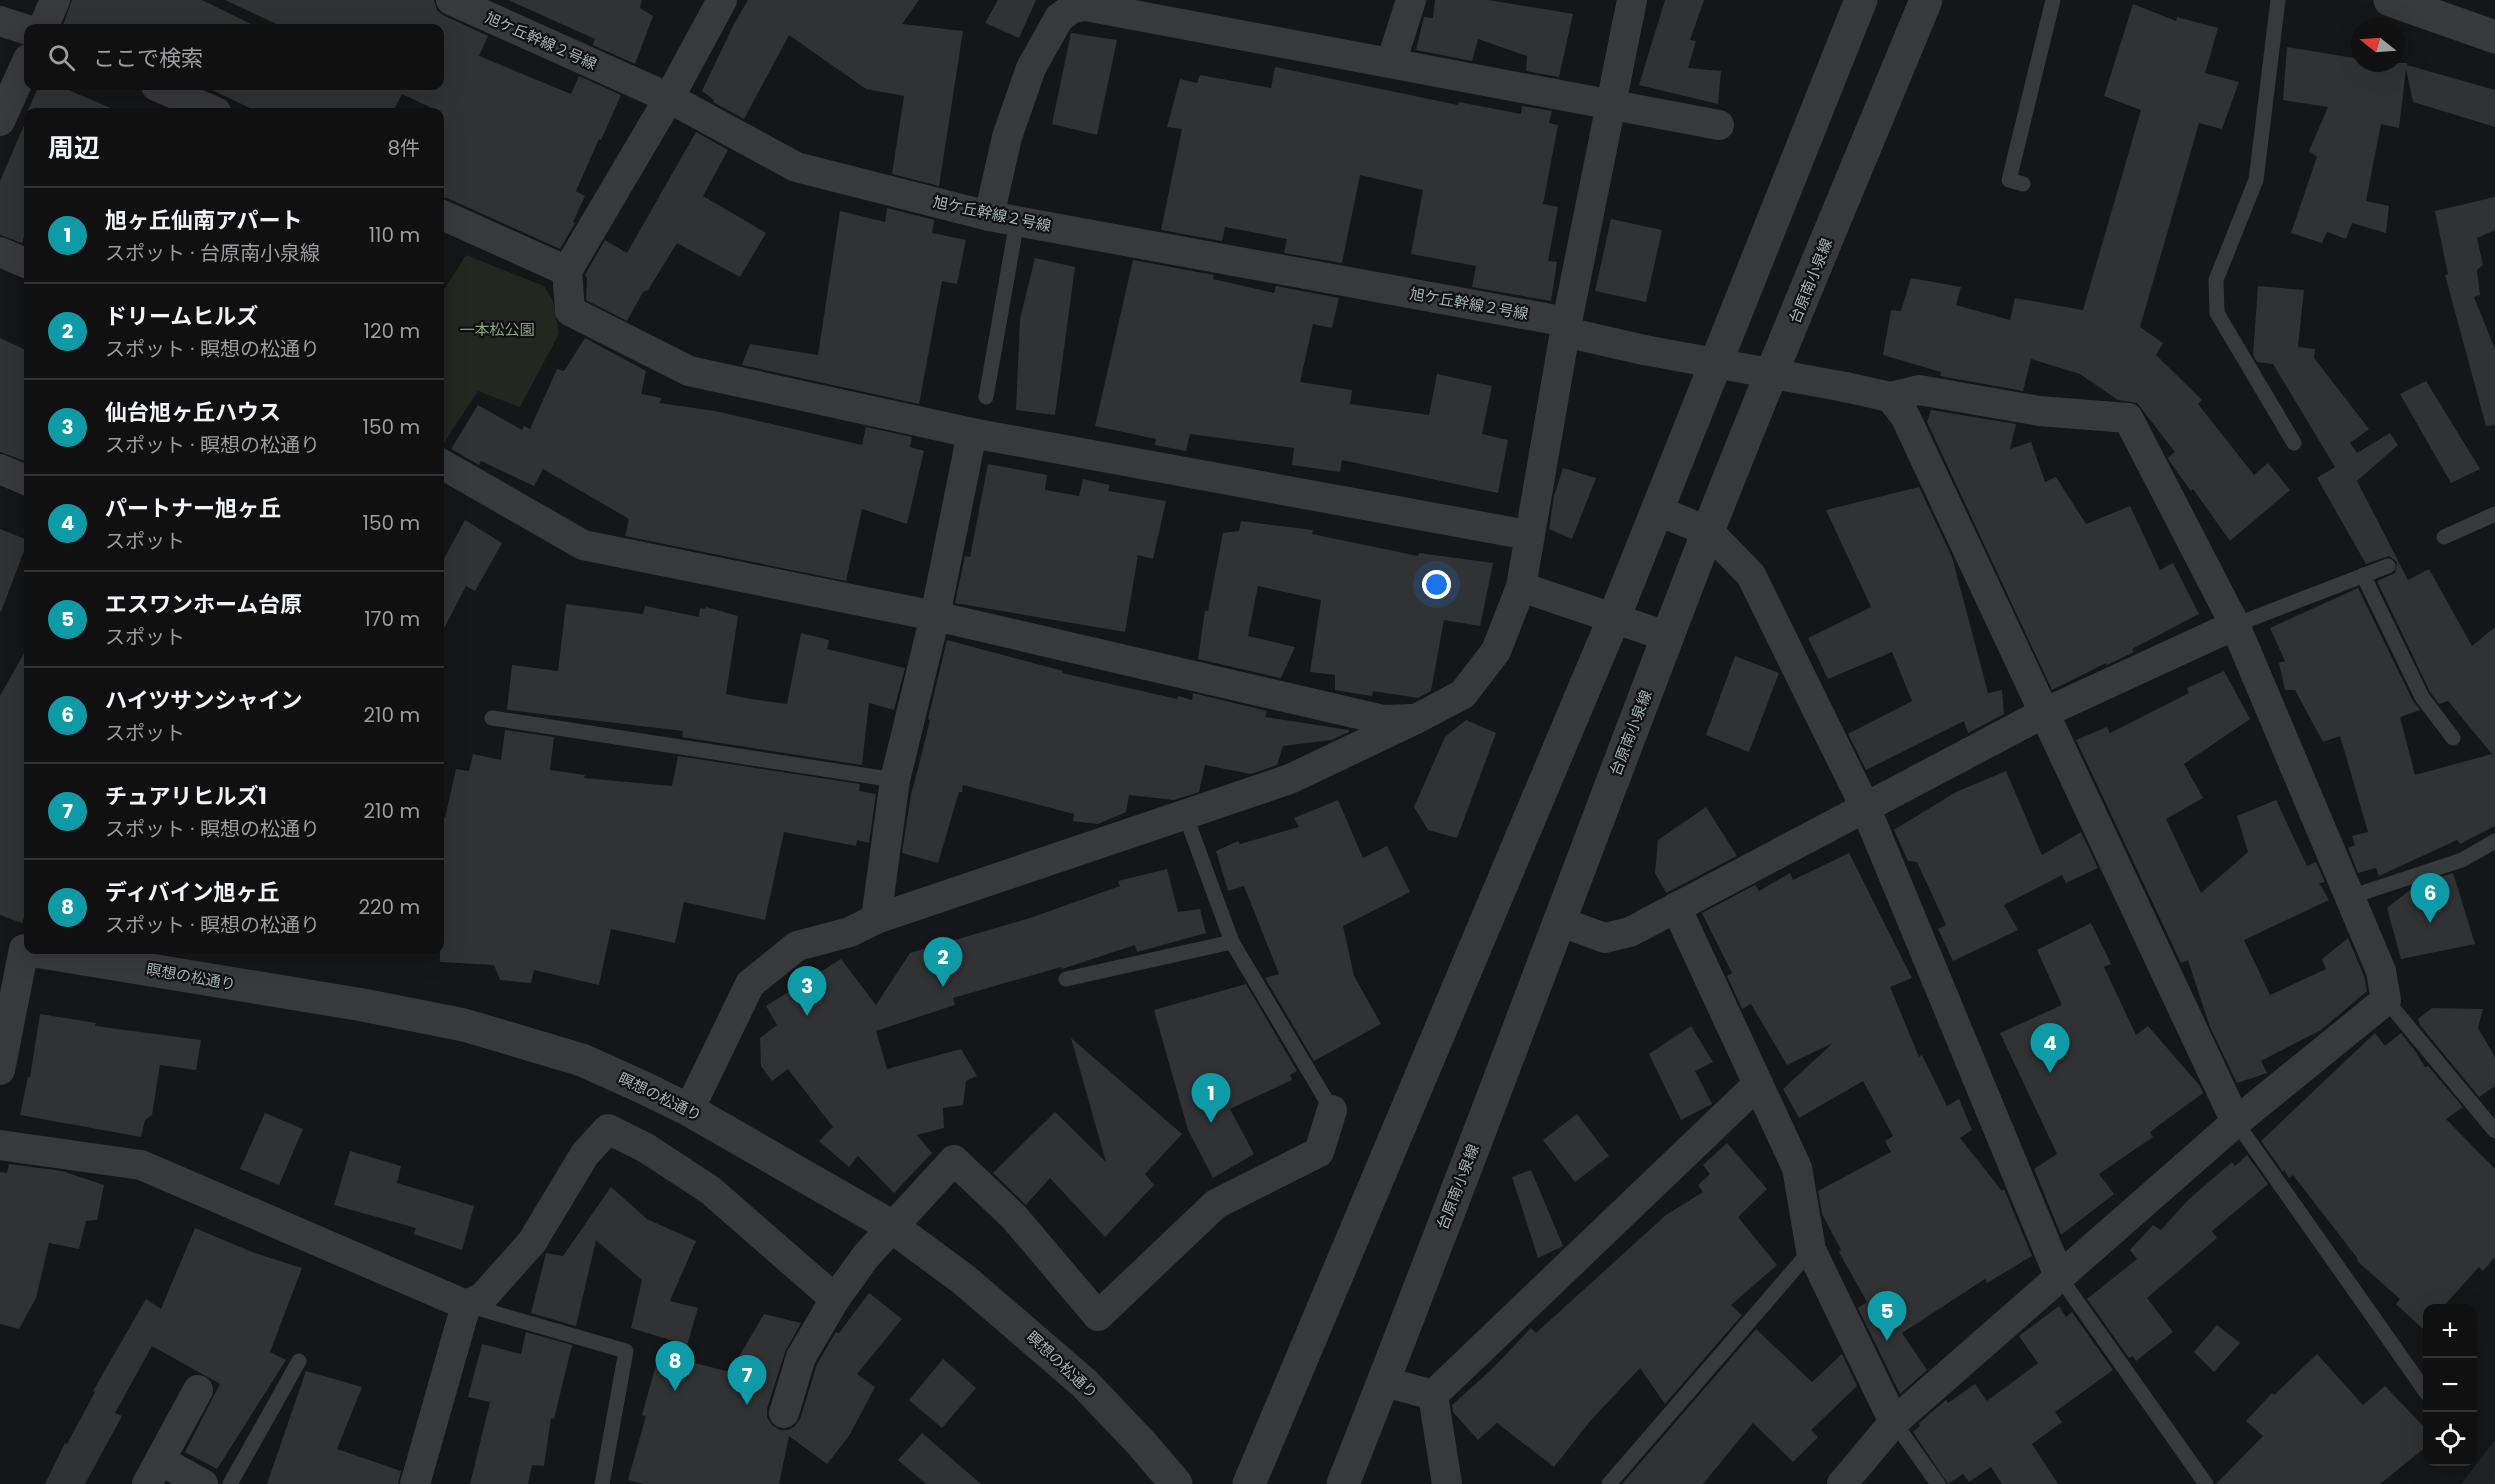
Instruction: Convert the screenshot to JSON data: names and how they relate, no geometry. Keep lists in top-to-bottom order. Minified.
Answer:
{"streets":{"street":["旭ケ丘幹線２号線","台原南小泉線","瞑想の松通り"]},"parks":["一本松公園"],"north":"left","page":{"search":"ここで検索","heading":["周辺","8件"],"list":[{"mark":"1","name":"旭ヶ丘仙南アパート","note":"スポット · 台原南小泉線","value":"110 m"},{"mark":"2","name":"ドリームヒルズ","note":"スポット · 瞑想の松通り","value":"120 m"},{"mark":"3","name":"仙台旭ヶ丘ハウス","note":"スポット · 瞑想の松通り","value":"150 m"},{"mark":"4","name":"パートナー旭ヶ丘","note":"スポット","value":"150 m"},{"mark":"5","name":"エスワンホーム台原","note":"スポット","value":"170 m"},{"mark":"6","name":"ハイツサンシャイン","note":"スポット","value":"210 m"},{"mark":"7","name":"チュアリヒルズ1","note":"スポット · 瞑想の松通り","value":"210 m"},{"mark":"8","name":"ディバイン旭ヶ丘","note":"スポット · 瞑想の松通り","value":"220 m"}],"pins":["6","2","3","4","1","5","8","7"],"map_buttons":["+","−"]}}
